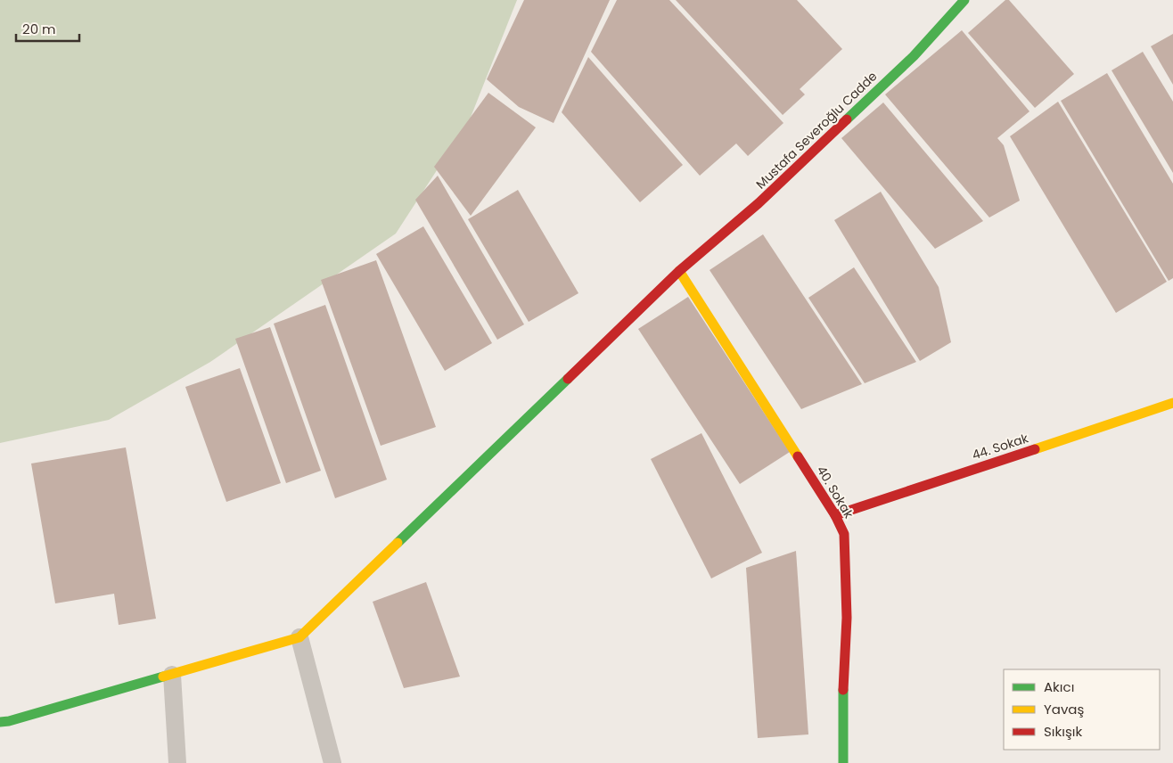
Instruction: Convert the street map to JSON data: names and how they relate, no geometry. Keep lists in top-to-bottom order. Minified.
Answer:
{"streets":{"street":["Mustafa Severoğlu Cadde","44. Sokak","40. Sokak"]},"crossings":[["Mustafa Severoğlu Cadde","40. Sokak"],["44. Sokak","40. Sokak"]],"legend":["Akıcı","Yavaş","Sıkışık"],"scale_bar":"20 m"}
